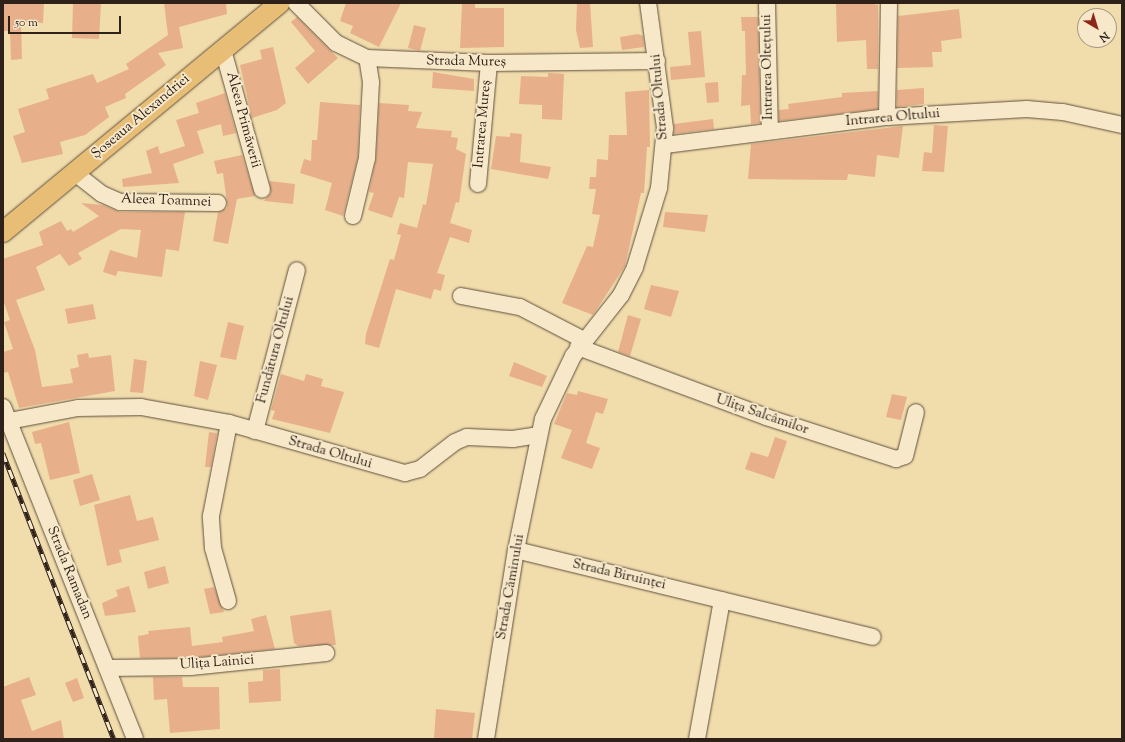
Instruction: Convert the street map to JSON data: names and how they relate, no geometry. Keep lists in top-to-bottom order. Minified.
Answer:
{"streets":{"main road":["Șoseaua Alexandriei"],"street":["Strada Mureș","Intrarea Oltețului","Strada Oltului","Intrarea Oltului","Aleea Primăverii","Intrarea Mureș","Aleea Toamnei","Fundătura Oltului","Ulița Salcâmilor","Strada Ramadan","Strada Biruinței","Strada Căminului","Ulița Lainici"]},"crossings":[["Strada Mureș","Strada Oltului"],["Strada Mureș","Intrarea Mureș"],["Intrarea Oltețului","Intrarea Oltului"],["Strada Oltului","Intrarea Oltului"],["Strada Oltului","Fundătura Oltului"],["Strada Oltului","Ulița Salcâmilor"],["Strada Oltului","Strada Ramadan"],["Strada Oltului","Strada Căminului"],["Șoseaua Alexandriei","Aleea Primăverii"],["Șoseaua Alexandriei","Aleea Toamnei"],["Strada Ramadan","Ulița Lainici"],["Strada Biruinței","Strada Căminului"]],"scale_bar":"50 m","north":"bottom right"}
